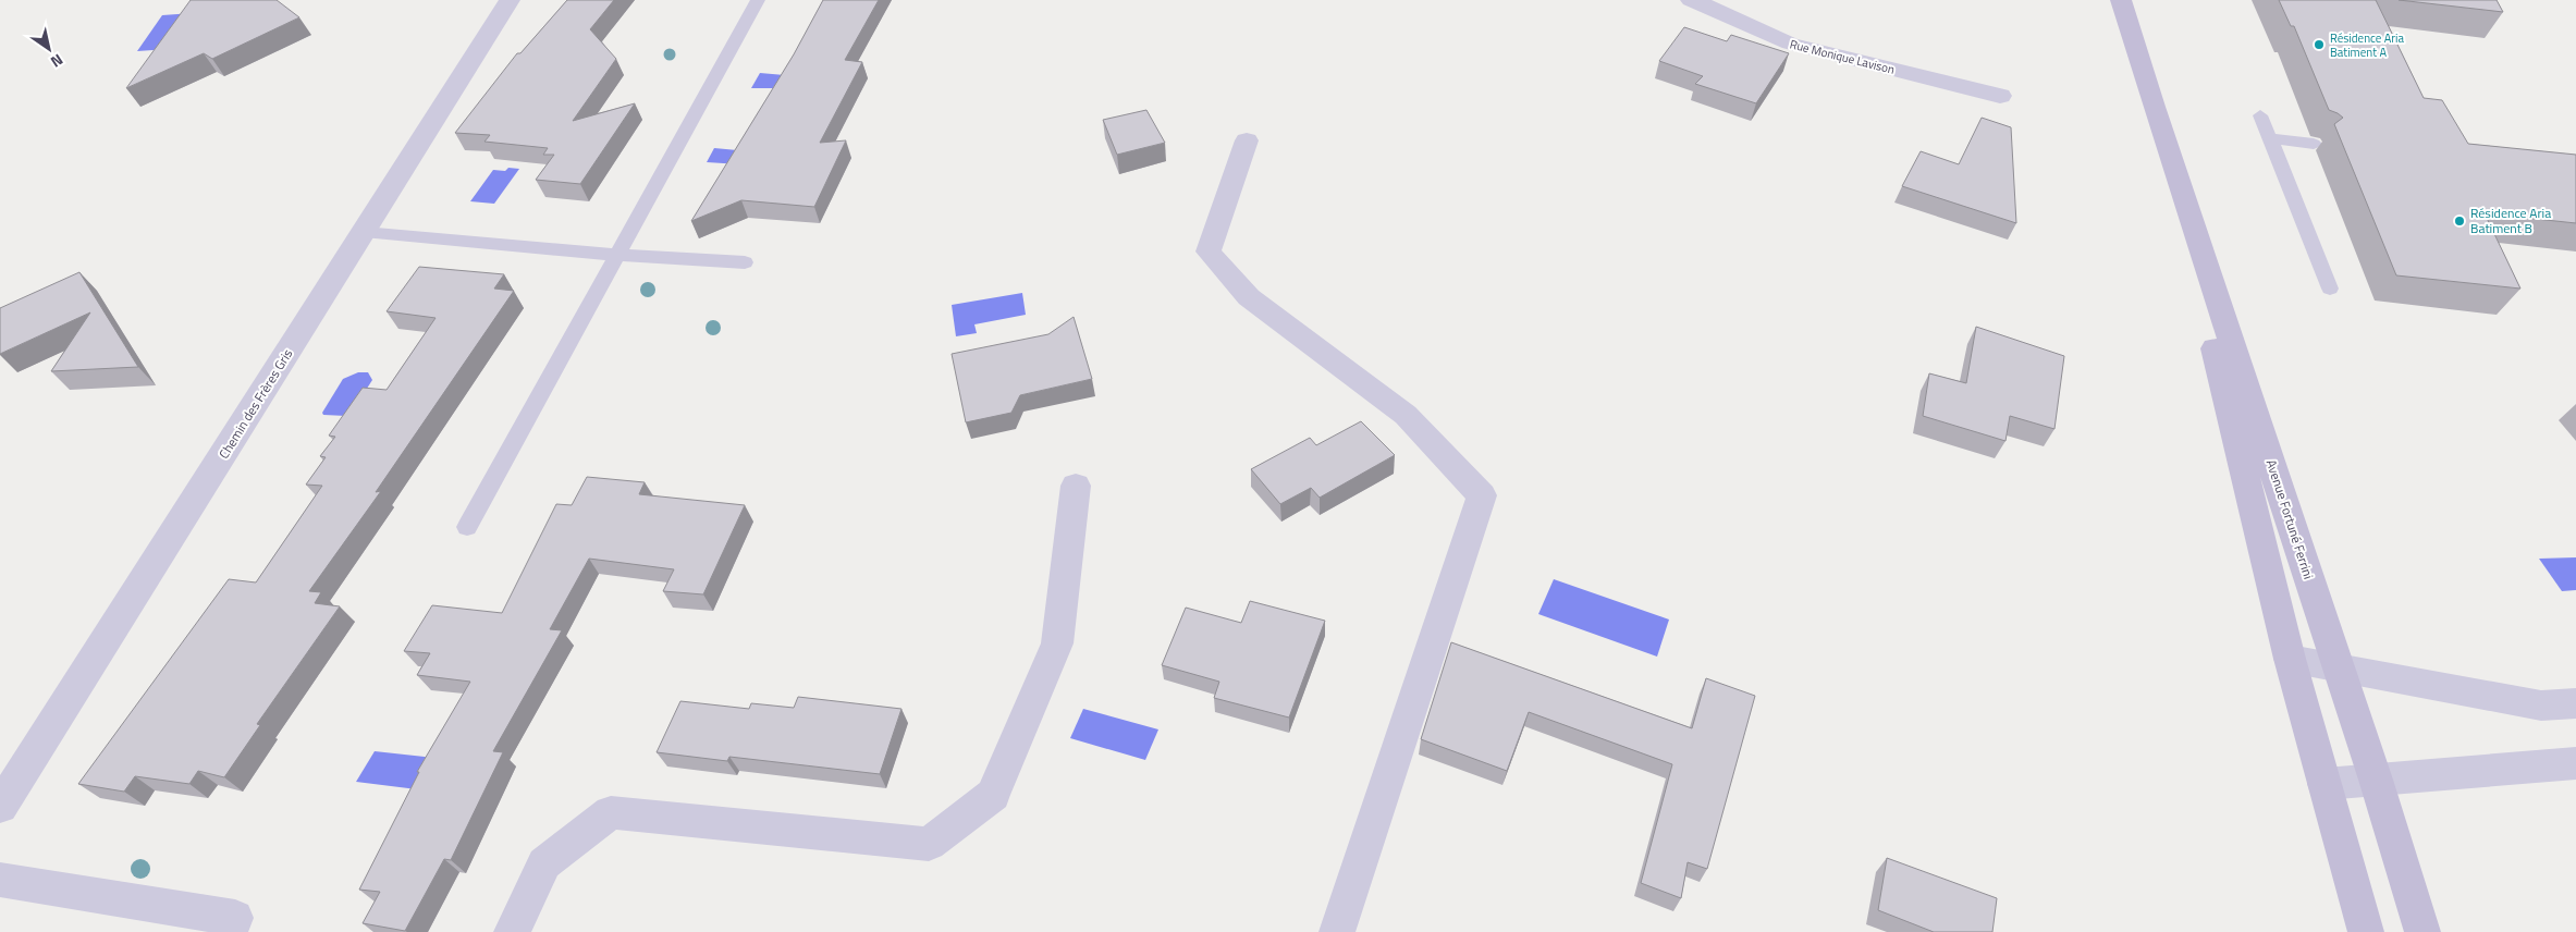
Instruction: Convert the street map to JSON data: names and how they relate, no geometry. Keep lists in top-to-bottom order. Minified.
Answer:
{"streets":{"main road":["Avenue Fortuné Ferrini"],"street":["Rue Monique Lavison","Chemin des Frères Gris"]},"places":["Résidence Aria Batiment A","Résidence Aria Batiment B"],"north":"bottom right"}
